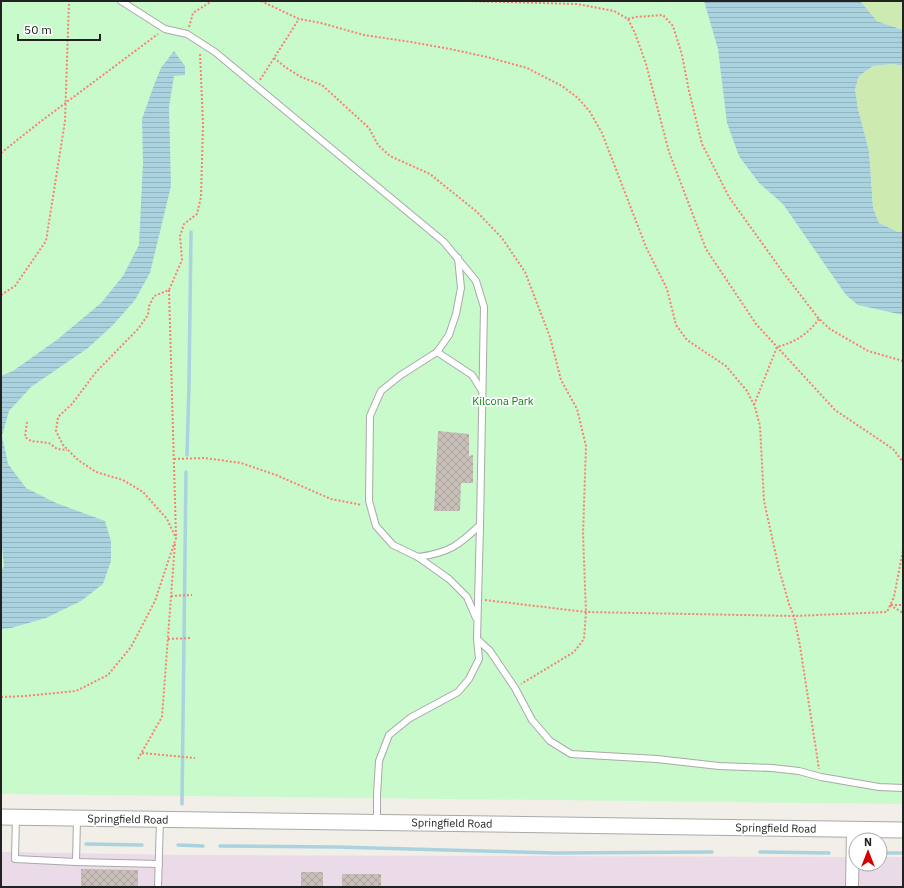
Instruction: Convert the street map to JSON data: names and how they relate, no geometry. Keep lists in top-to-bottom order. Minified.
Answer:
{"streets":{"street":["Springfield Road"]},"parks":["Kilcona Park"],"scale_bar":"50 m","north":"top"}
